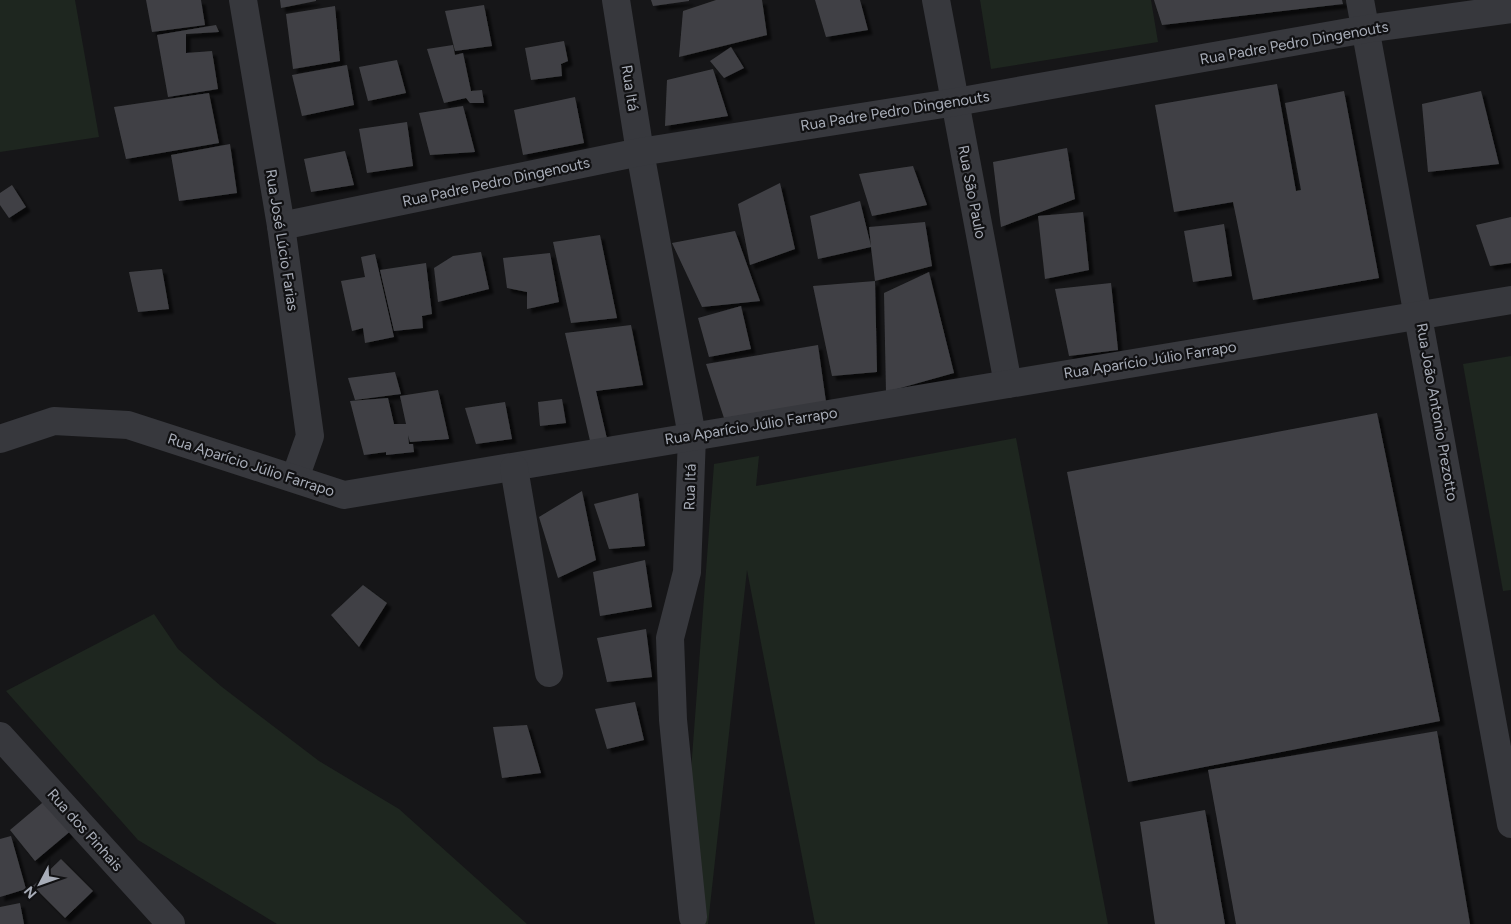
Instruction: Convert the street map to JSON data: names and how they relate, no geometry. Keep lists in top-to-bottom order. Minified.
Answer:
{"streets":{"street":["Rua Padre Pedro Dingenouts","Rua Itá","Rua São Paulo","Rua José Lúcio Farias","Rua Aparício Júlio Farrapo","Rua João Antonio Prezotto","Rua dos Pinhais"]},"crossings":[["Rua Padre Pedro Dingenouts","Rua Itá"],["Rua Padre Pedro Dingenouts","Rua São Paulo"],["Rua Padre Pedro Dingenouts","Rua José Lúcio Farias"],["Rua Padre Pedro Dingenouts","Rua João Antonio Prezotto"],["Rua Itá","Rua Aparício Júlio Farrapo"],["Rua São Paulo","Rua Aparício Júlio Farrapo"],["Rua José Lúcio Farias","Rua Aparício Júlio Farrapo"],["Rua Aparício Júlio Farrapo","Rua João Antonio Prezotto"]],"north":"bottom left"}
